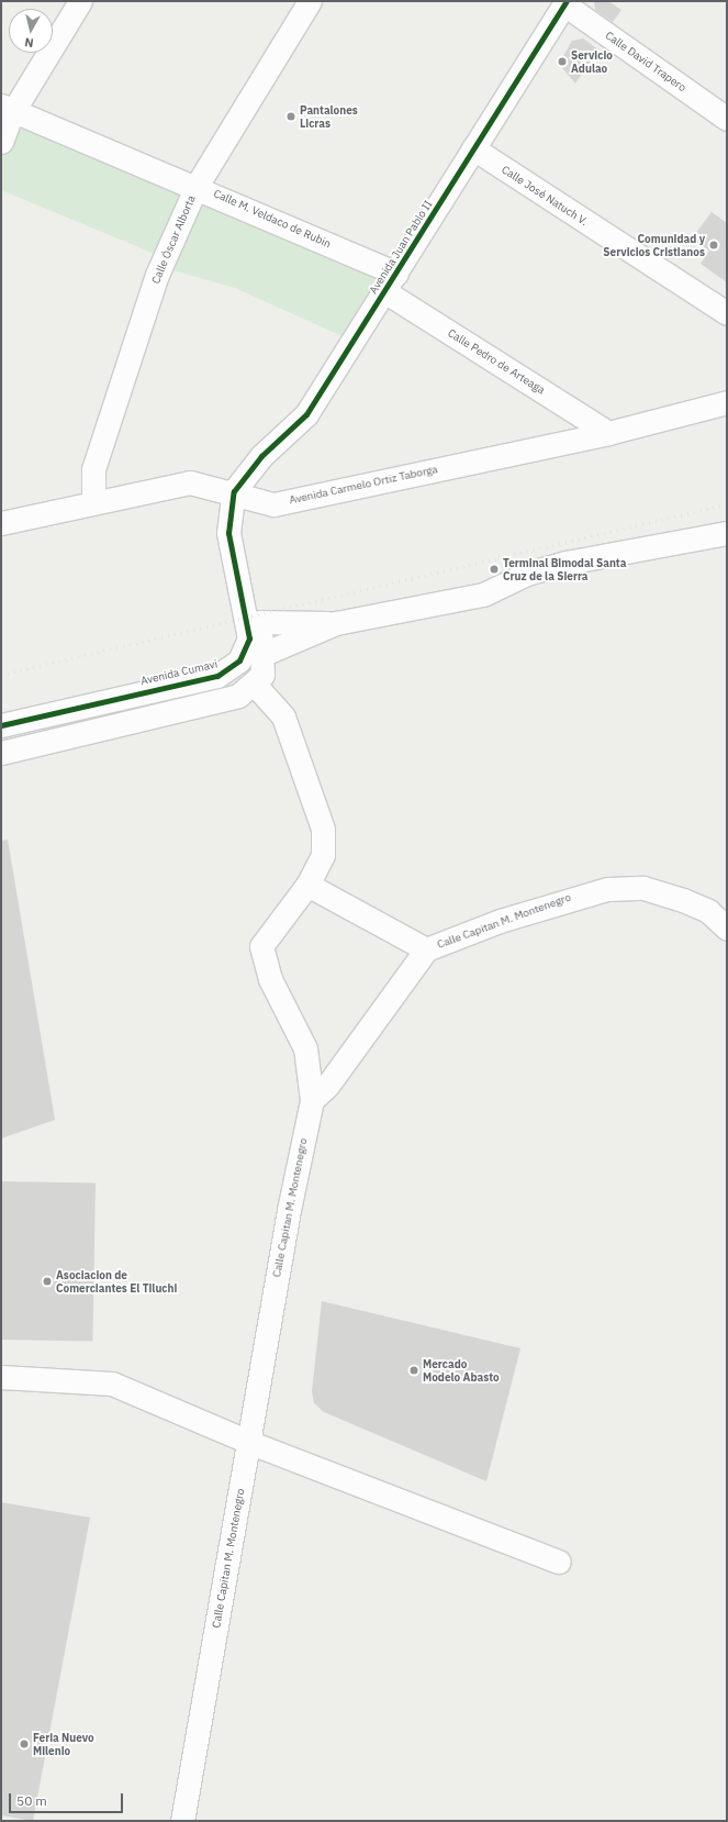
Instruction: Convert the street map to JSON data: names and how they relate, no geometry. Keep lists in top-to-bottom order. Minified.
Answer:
{"streets":{"street":["Calle David Trapero","Calle José Natuch V.","Calle M. Veldaco de Rubin","Calle Óscar Alborta","Avenida Juan Pablo II","Calle Pedro de Arteaga","Avenida Carmelo Ortiz Taborga","Avenida Cumavi","Calle Capitan M. Montenegro"]},"crossings":[["Calle David Trapero","Avenida Juan Pablo II"],["Calle José Natuch V.","Avenida Juan Pablo II"],["Calle M. Veldaco de Rubin","Calle Óscar Alborta"],["Calle M. Veldaco de Rubin","Avenida Juan Pablo II"],["Calle M. Veldaco de Rubin","Calle Pedro de Arteaga"],["Calle Óscar Alborta","Avenida Carmelo Ortiz Taborga"],["Avenida Juan Pablo II","Calle Pedro de Arteaga"],["Avenida Juan Pablo II","Avenida Carmelo Ortiz Taborga"],["Avenida Juan Pablo II","Avenida Cumavi"],["Calle Pedro de Arteaga","Avenida Carmelo Ortiz Taborga"],["Avenida Carmelo Ortiz Taborga","Avenida Cumavi"]],"places":["Servicio Adulao","Pantalones Licras","Comunidad y Servicios Cristianos","Terminal Bimodal Santa Cruz de la Sierra","Asociacion de Comerciantes El Tiluchi","Mercado Modelo Abasto","Feria Nuevo Milenio"],"scale_bar":"50 m","north":"bottom"}
